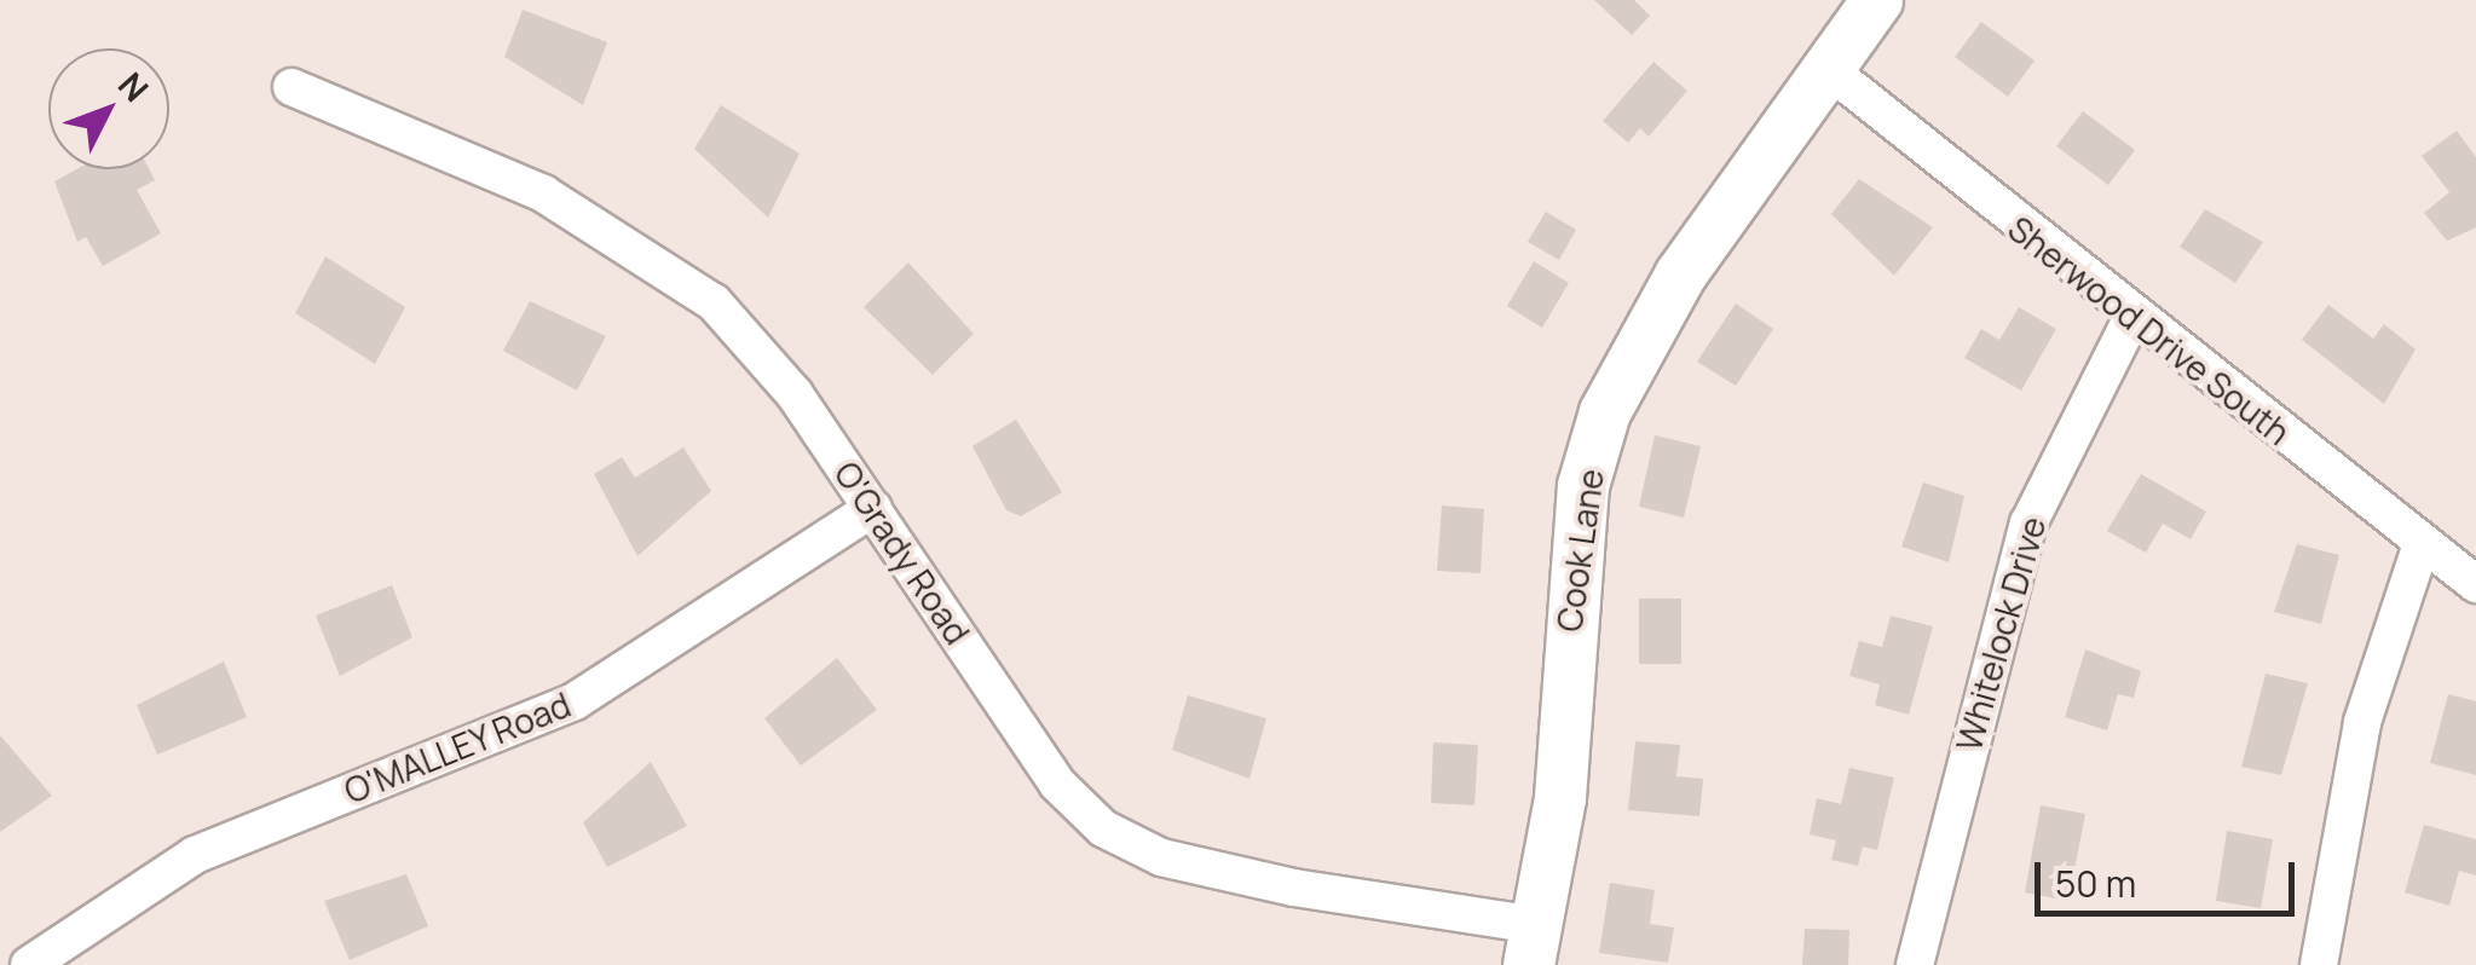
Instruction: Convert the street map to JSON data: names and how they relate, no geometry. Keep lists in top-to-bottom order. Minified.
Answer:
{"streets":{"street":["Sherwood Drive South","Cook Lane","O'Grady Road","Whitelock Drive","O'MALLEY Road"]},"crossings":[["Sherwood Drive South","Cook Lane"],["Sherwood Drive South","Whitelock Drive"],["Cook Lane","O'Grady Road"],["O'Grady Road","O'MALLEY Road"]],"scale_bar":"50 m","north":"top right"}
